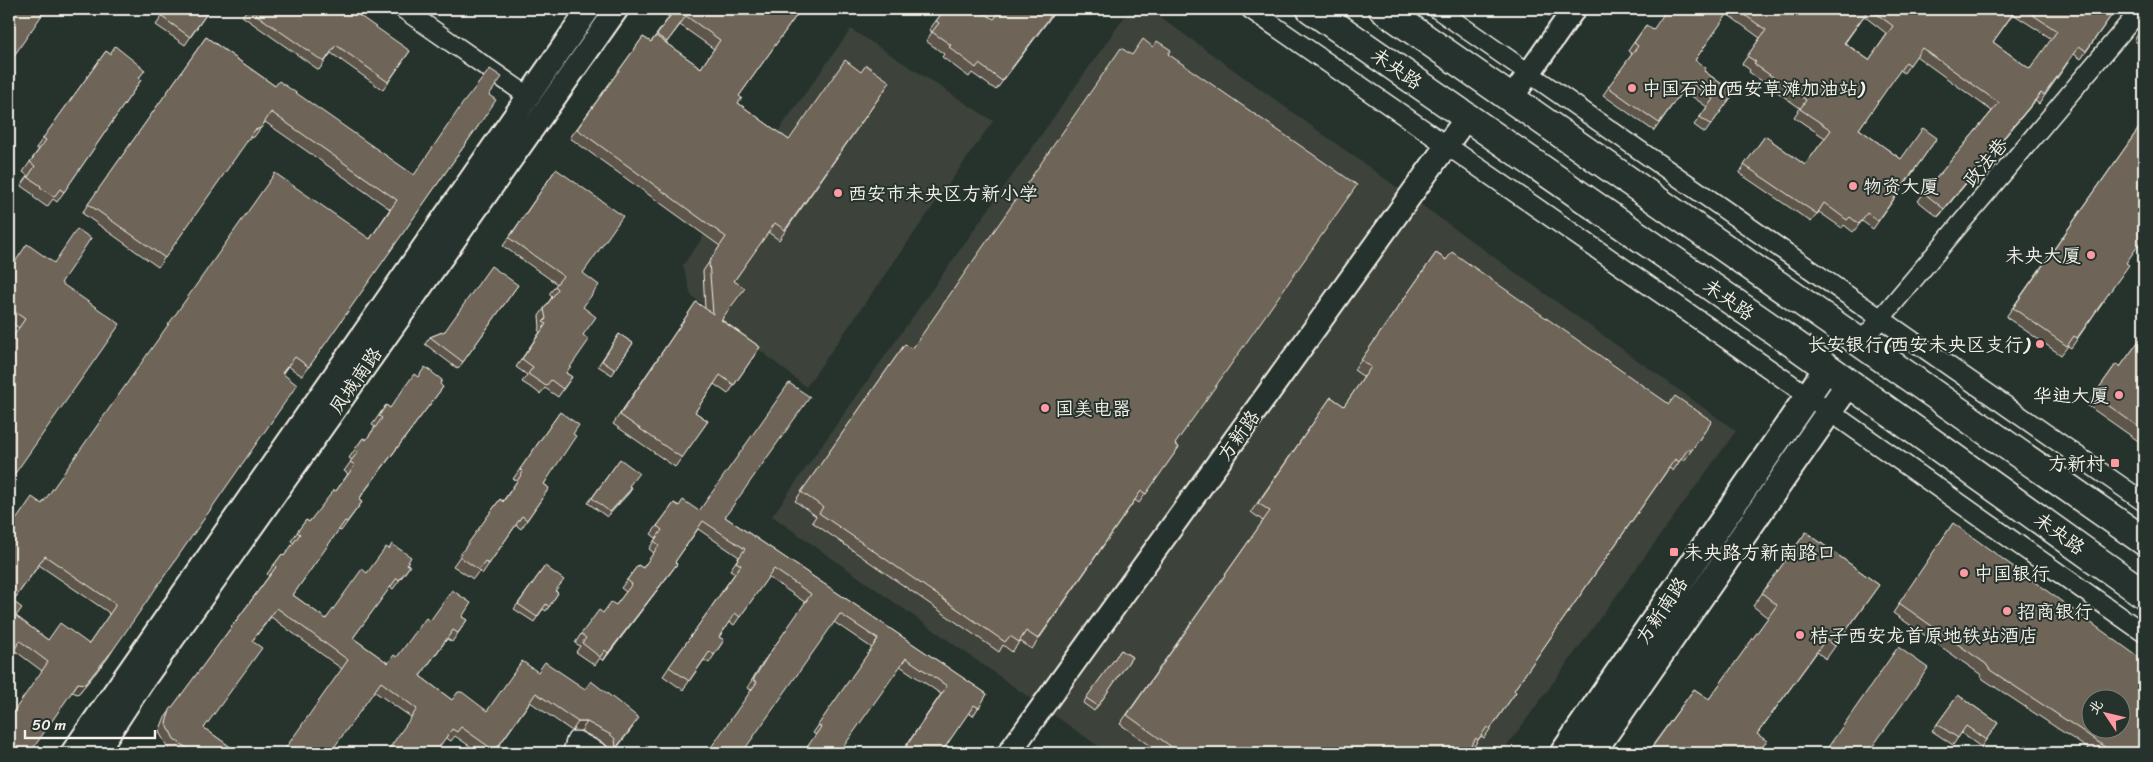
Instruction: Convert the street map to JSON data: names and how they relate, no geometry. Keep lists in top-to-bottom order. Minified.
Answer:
{"streets":{"main road":["未央路","方新南路"],"street":["政法巷","凤城南路","方新路"]},"crossings":[["未央路","方新路"],["未央路","方新南路"]],"places":{"other":["中国石油(西安草滩加油站)","物资大厦","西安市未央区方新小学","未央大厦","长安银行(西安未央区支行)","华迪大厦","国美电器","中国银行","招商银行","桔子西安龙首原地铁站酒店"],"transit":["方新村","未央路方新南路口"]},"scale_bar":"50 m","north":"top left"}
